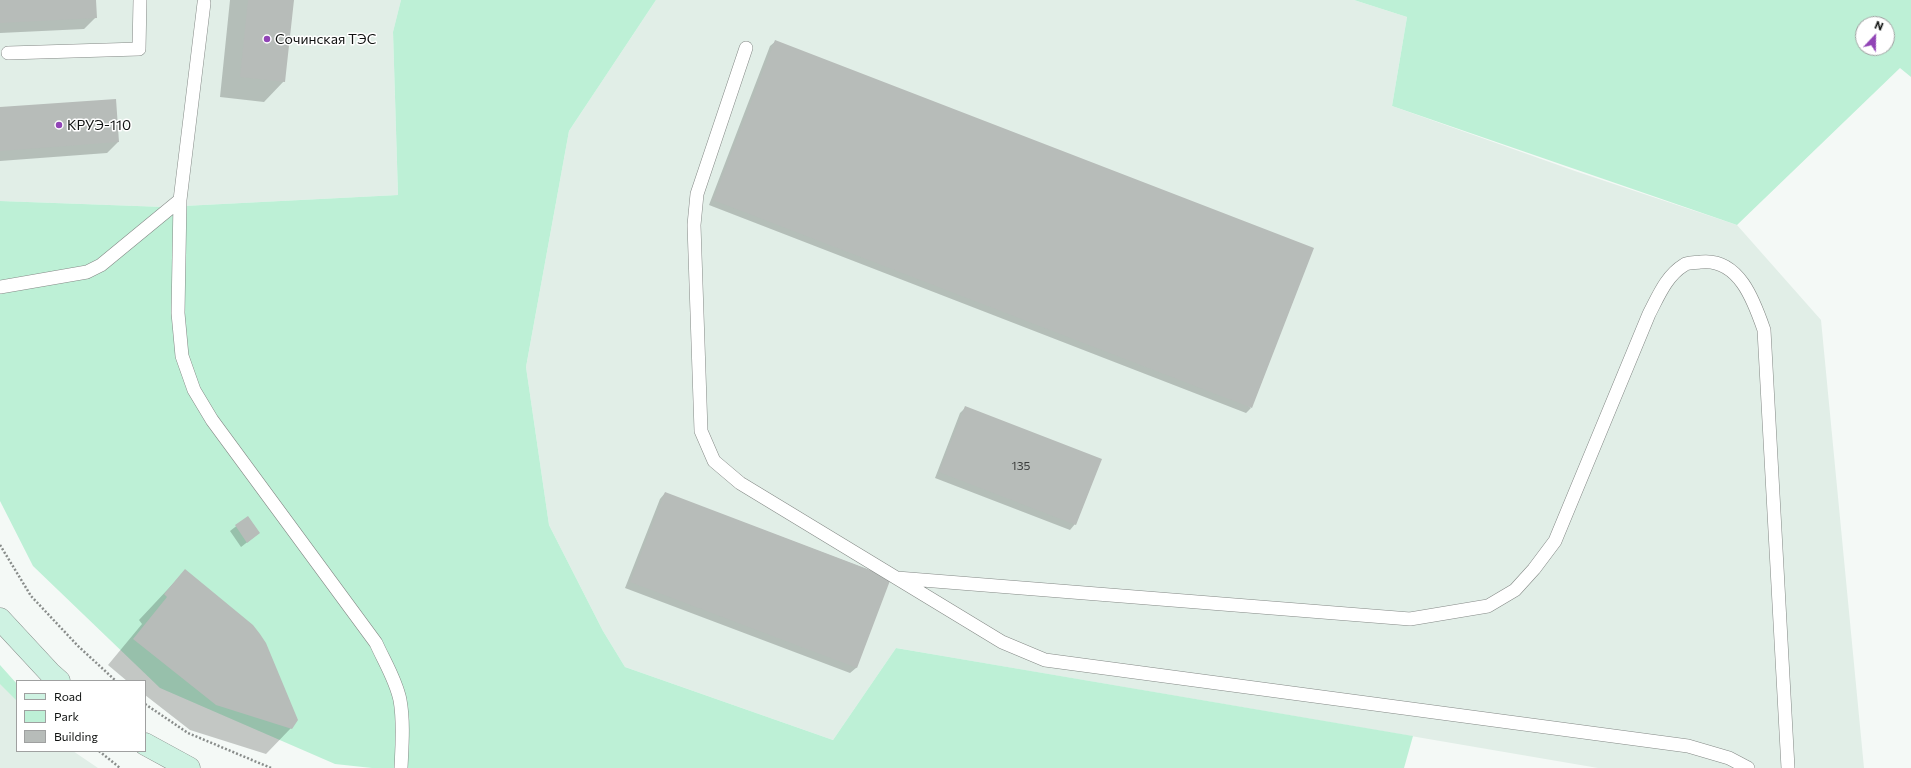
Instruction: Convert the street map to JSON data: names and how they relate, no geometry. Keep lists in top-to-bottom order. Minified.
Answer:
{"places":["Сочинская ТЭС","КРУЭ-110"],"house_numbers":["135"],"legend":["Road","Park","Building"],"north":"top"}
